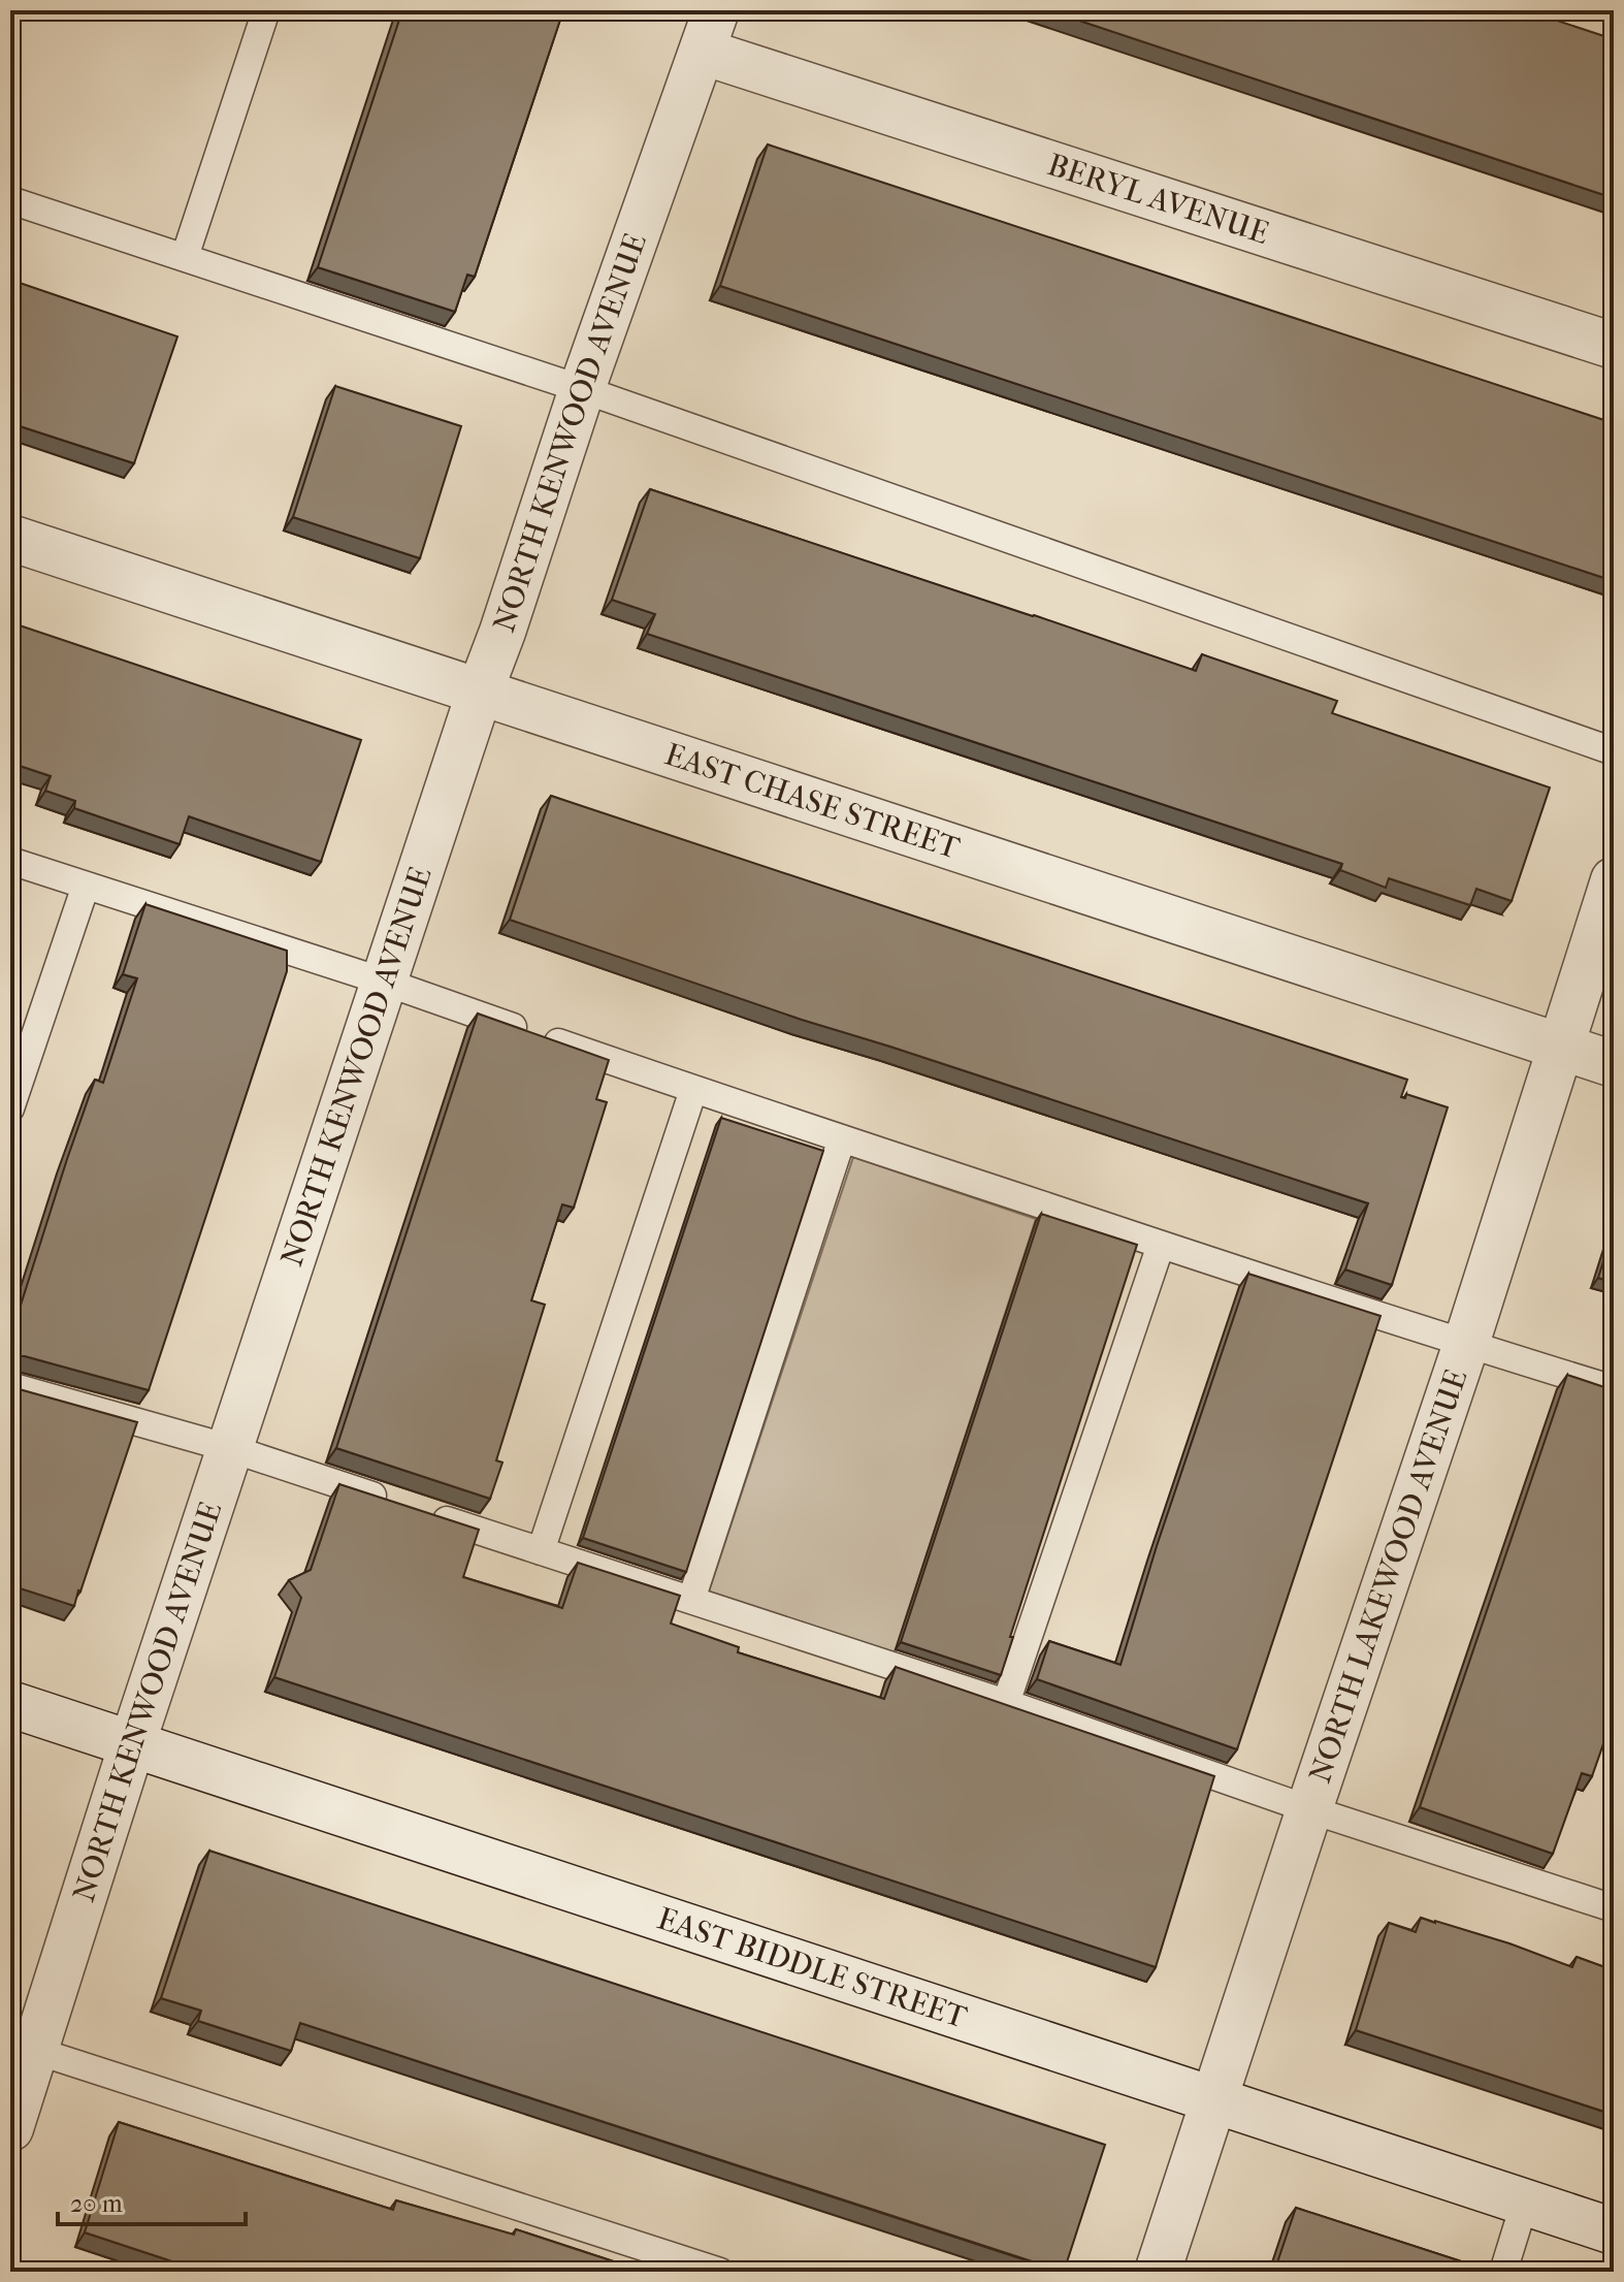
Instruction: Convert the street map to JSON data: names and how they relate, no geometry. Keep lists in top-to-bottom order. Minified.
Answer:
{"streets":{"street":["BERYL AVENUE","NORTH KENWOOD AVENUE","EAST CHASE STREET","NORTH LAKEWOOD AVENUE","EAST BIDDLE STREET"]},"crossings":[["BERYL AVENUE","NORTH KENWOOD AVENUE"],["NORTH KENWOOD AVENUE","EAST CHASE STREET"],["NORTH KENWOOD AVENUE","EAST BIDDLE STREET"],["EAST CHASE STREET","NORTH LAKEWOOD AVENUE"],["NORTH LAKEWOOD AVENUE","EAST BIDDLE STREET"]],"scale_bar":"20 m"}
